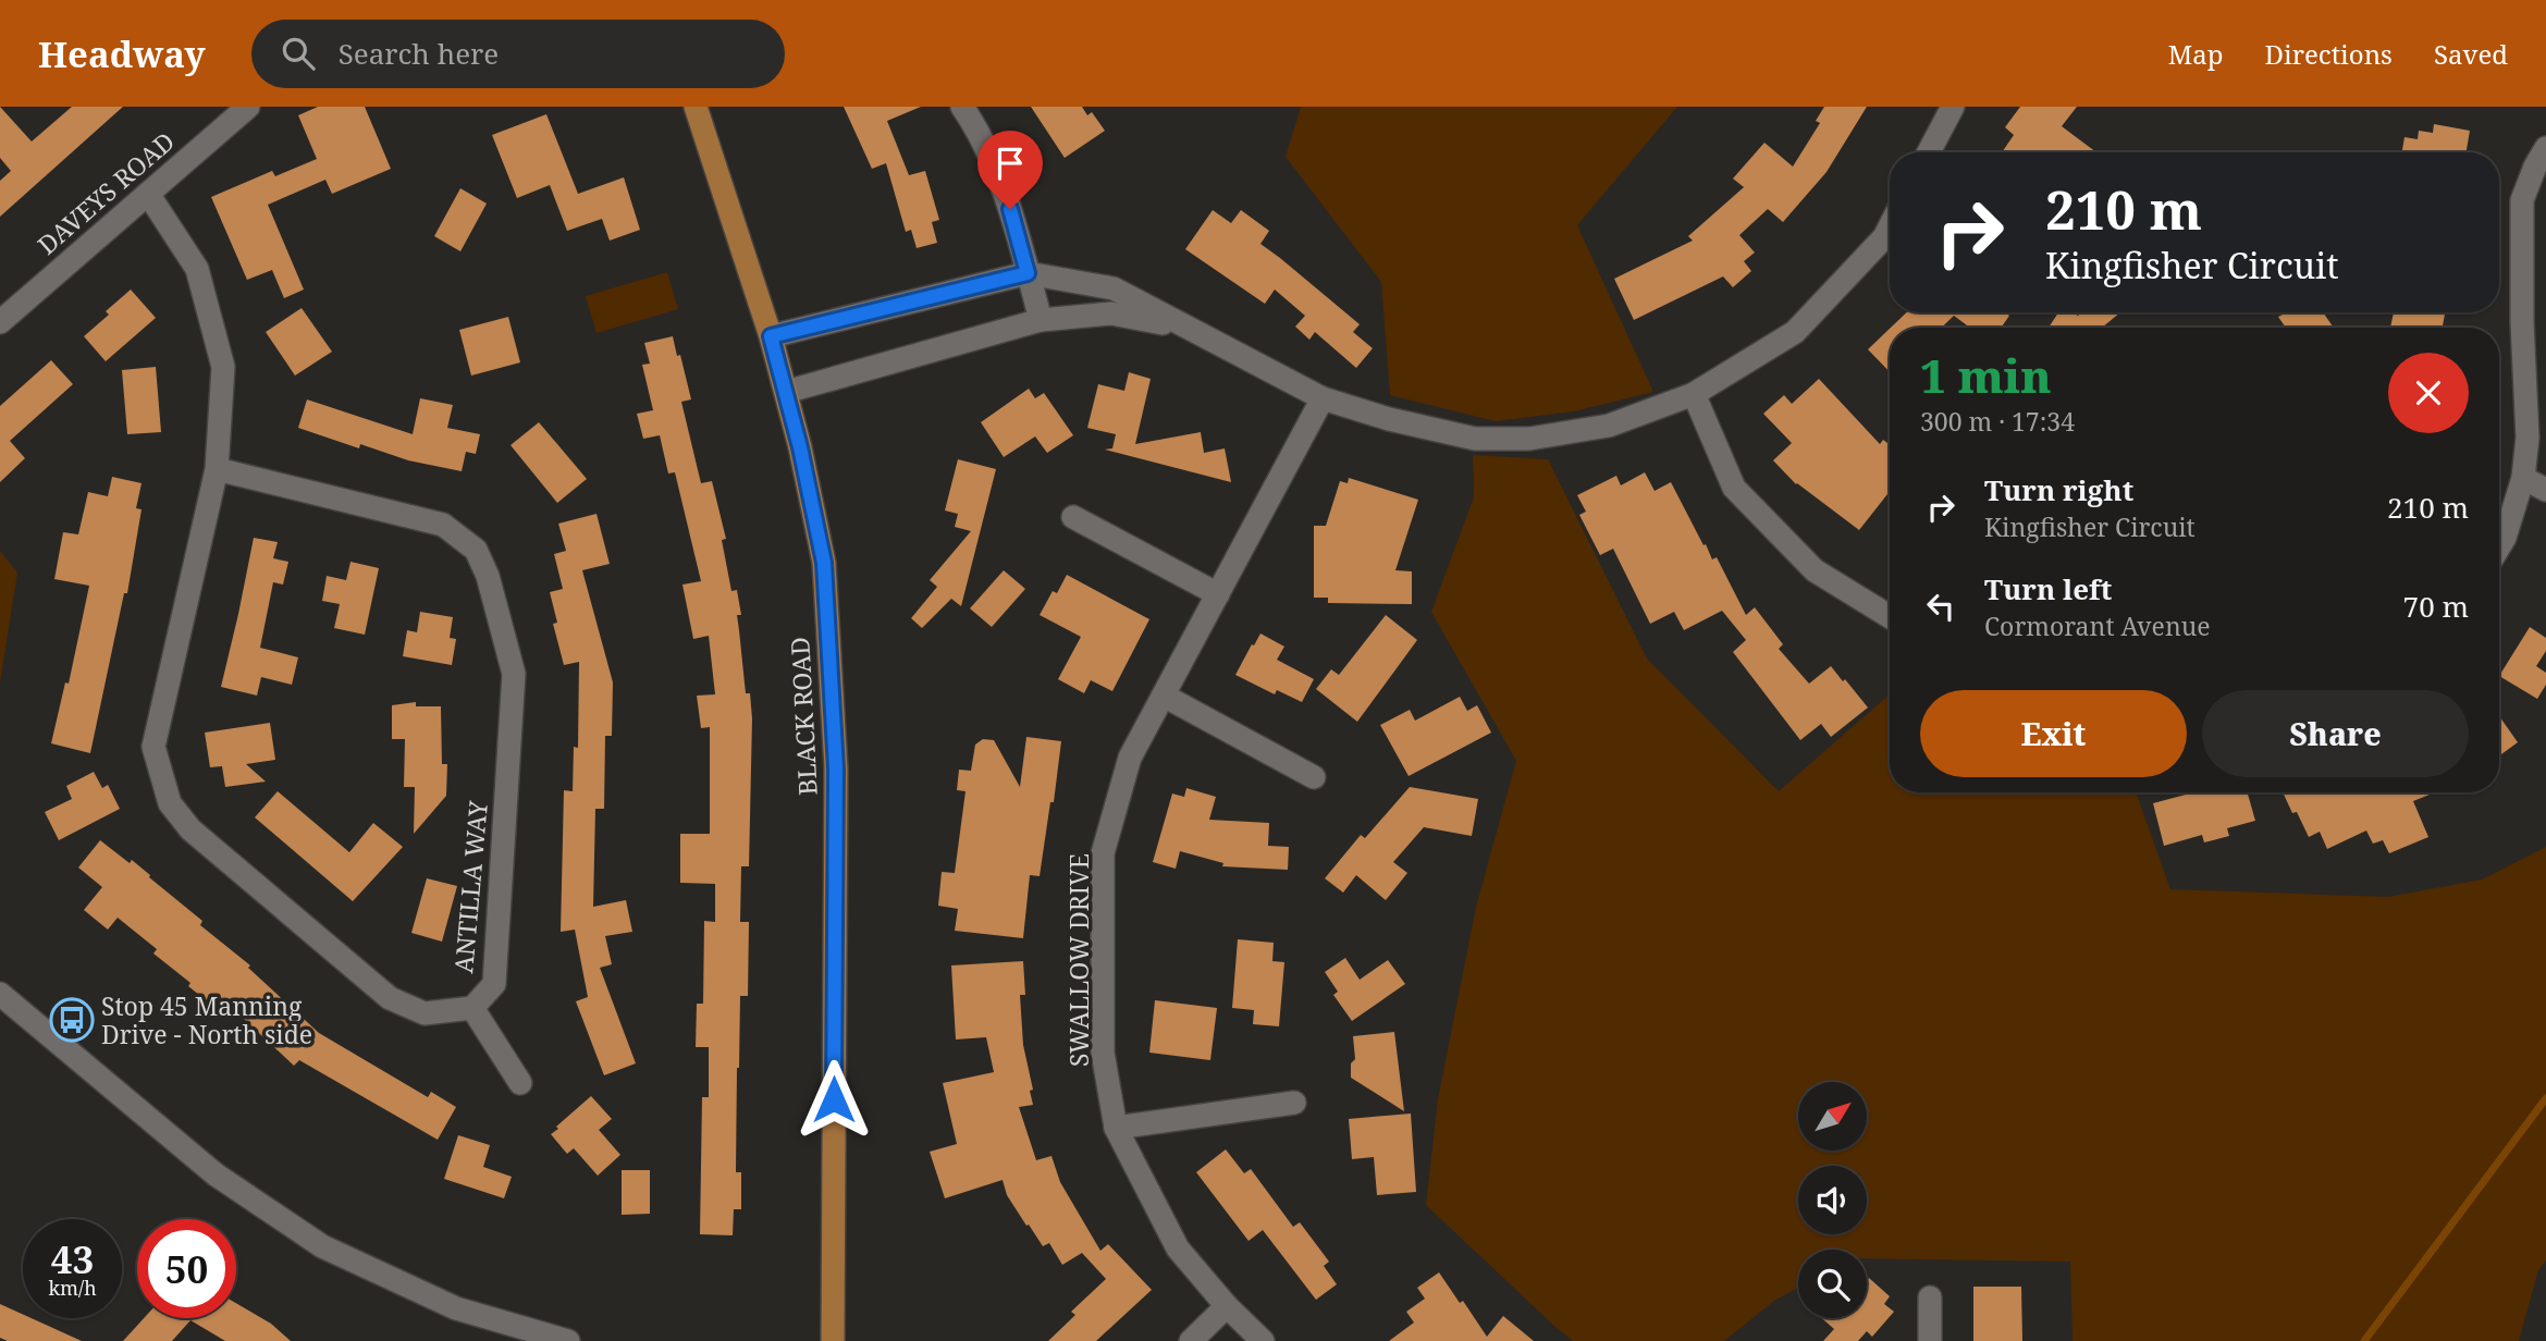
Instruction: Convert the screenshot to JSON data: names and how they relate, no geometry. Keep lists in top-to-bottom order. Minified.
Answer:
{"streets":{"main road":["BLACK ROAD"],"street":["DAVEYS ROAD","ANTILLA WAY","SWALLOW DRIVE"]},"crossings":[["DAVEYS ROAD","ANTILLA WAY"]],"places":{"bus stop":["Stop 45 Manning Drive - North side"]},"north":"top right","page":{"header":"Headway","search":"Search here","nav":["Map","Directions","Saved"],"turn":["210 m","Kingfisher Circuit"],"heading":["1 min","300 m · 17:34"],"list":[{"name":"Turn right","note":"Kingfisher Circuit","value":"210 m"},{"name":"Turn left","note":"Cormorant Avenue","value":"70 m"}],"buttons":["Exit","Share"],"speed":"43 km/h","limit":"50"}}
